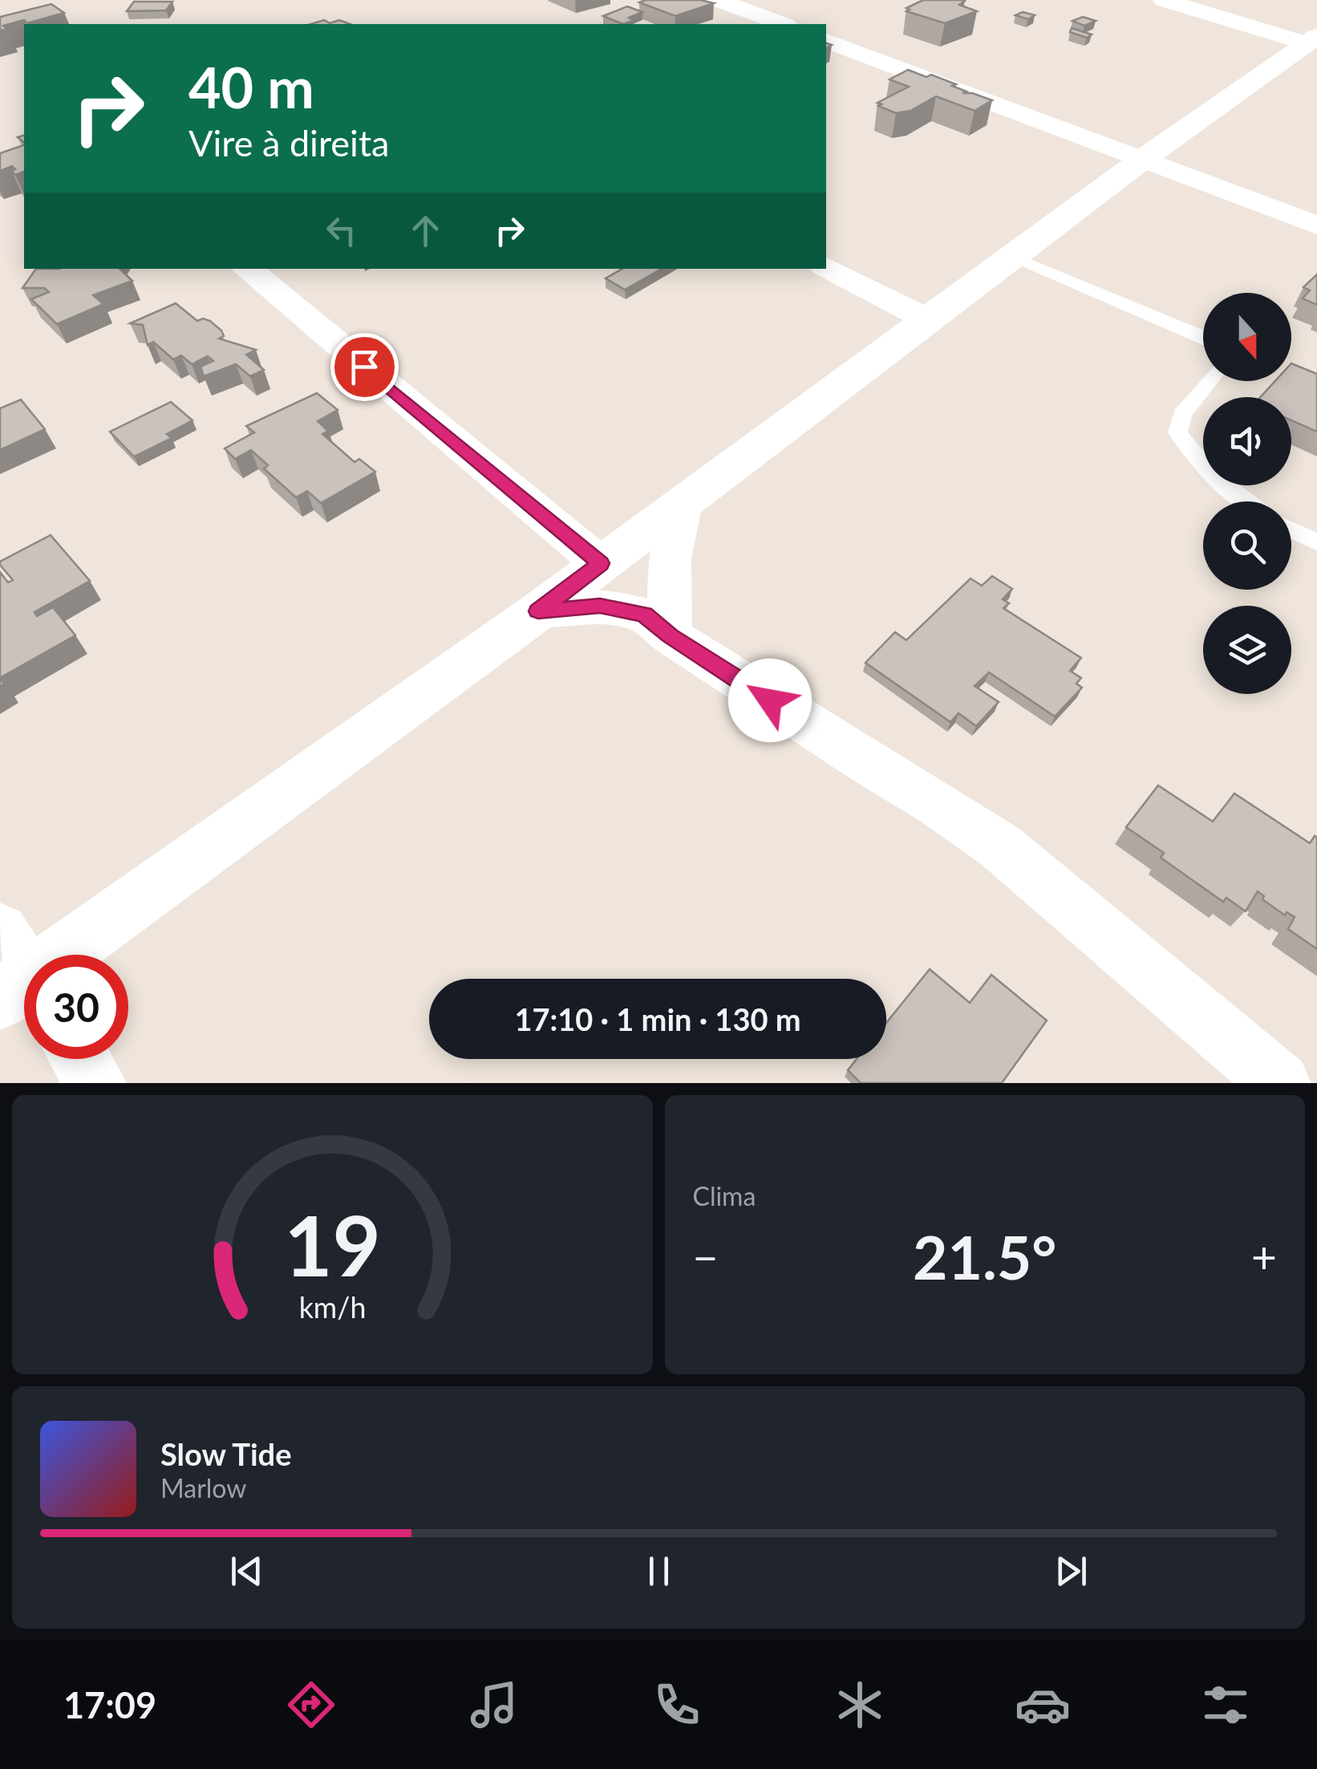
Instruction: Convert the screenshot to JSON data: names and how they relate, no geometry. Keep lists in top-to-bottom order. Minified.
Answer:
{"north":"bottom","page":{"turn":["40 m","Vire à direita"],"limit":"30","trip":"17:10 · 1 min · 130 m","tile":"Clima","heat":["−","21.5°","+"],"song":["Slow Tide","Marlow"],"tabs":"17:09","gauge":["19","km/h"]}}
